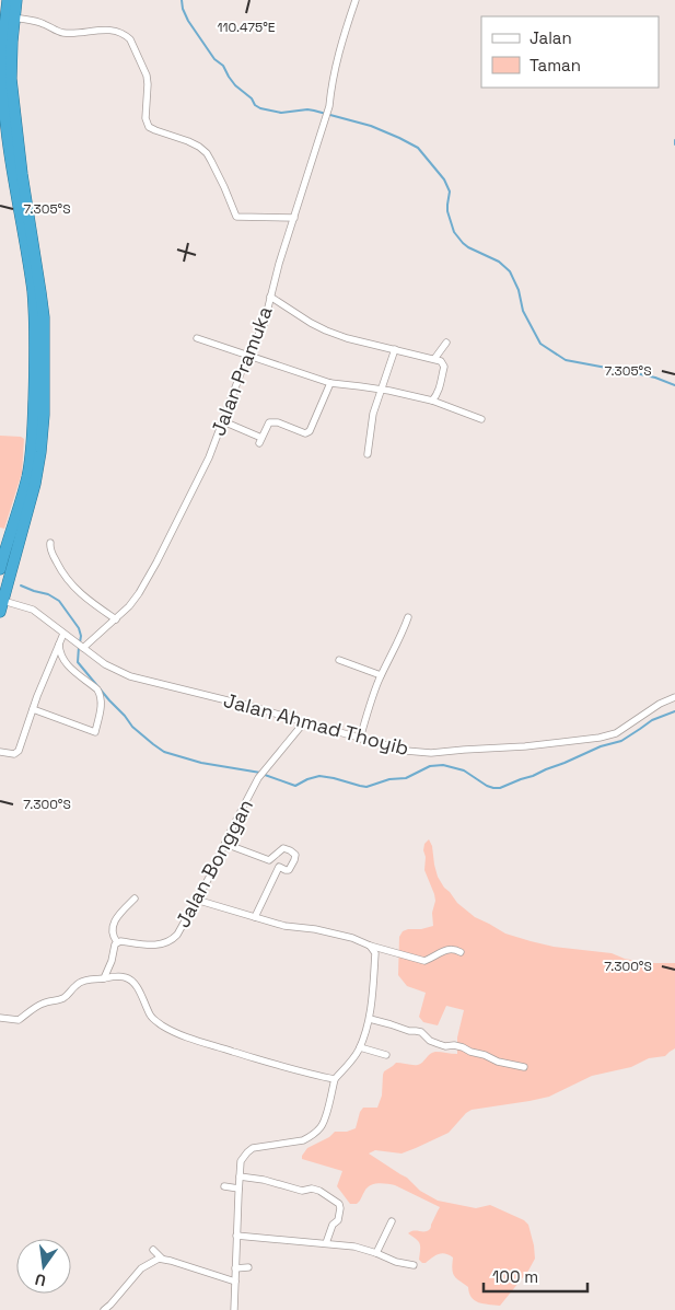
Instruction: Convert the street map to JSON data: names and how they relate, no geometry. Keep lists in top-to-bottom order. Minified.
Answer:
{"streets":{"street":["Jalan Pramuka","Jalan Ahmad Thoyib","Jalan Bonggan"]},"crossings":[["Jalan Pramuka","Jalan Ahmad Thoyib"],["Jalan Ahmad Thoyib","Jalan Bonggan"]],"legend":["Jalan","Taman"],"scale_bar":"100 m","north":"bottom","coordinates":["110.475°E","7.305°S","7.300°S"]}
